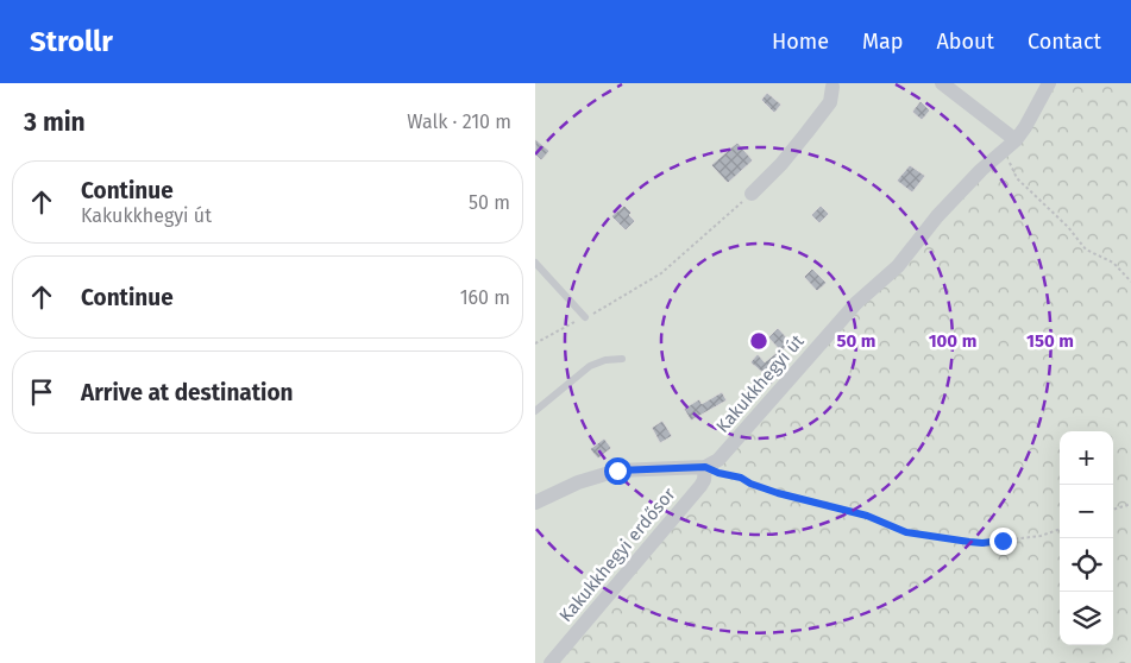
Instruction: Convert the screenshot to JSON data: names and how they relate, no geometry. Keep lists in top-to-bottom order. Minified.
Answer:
{"streets":{"street":["Kakukkhegyi út","Kakukkhegyi erdősor"]},"crossings":[["Kakukkhegyi út","Kakukkhegyi erdősor"]],"page":{"header":"Strollr","nav":["Home","Map","About","Contact"],"heading":["3 min","Walk · 210 m"],"list":[["Continue","Kakukkhegyi út","50 m"],["Continue","160 m"],"Arrive at destination"],"map_buttons":["+","−"]},"rings":["50 m","100 m","150 m"]}
